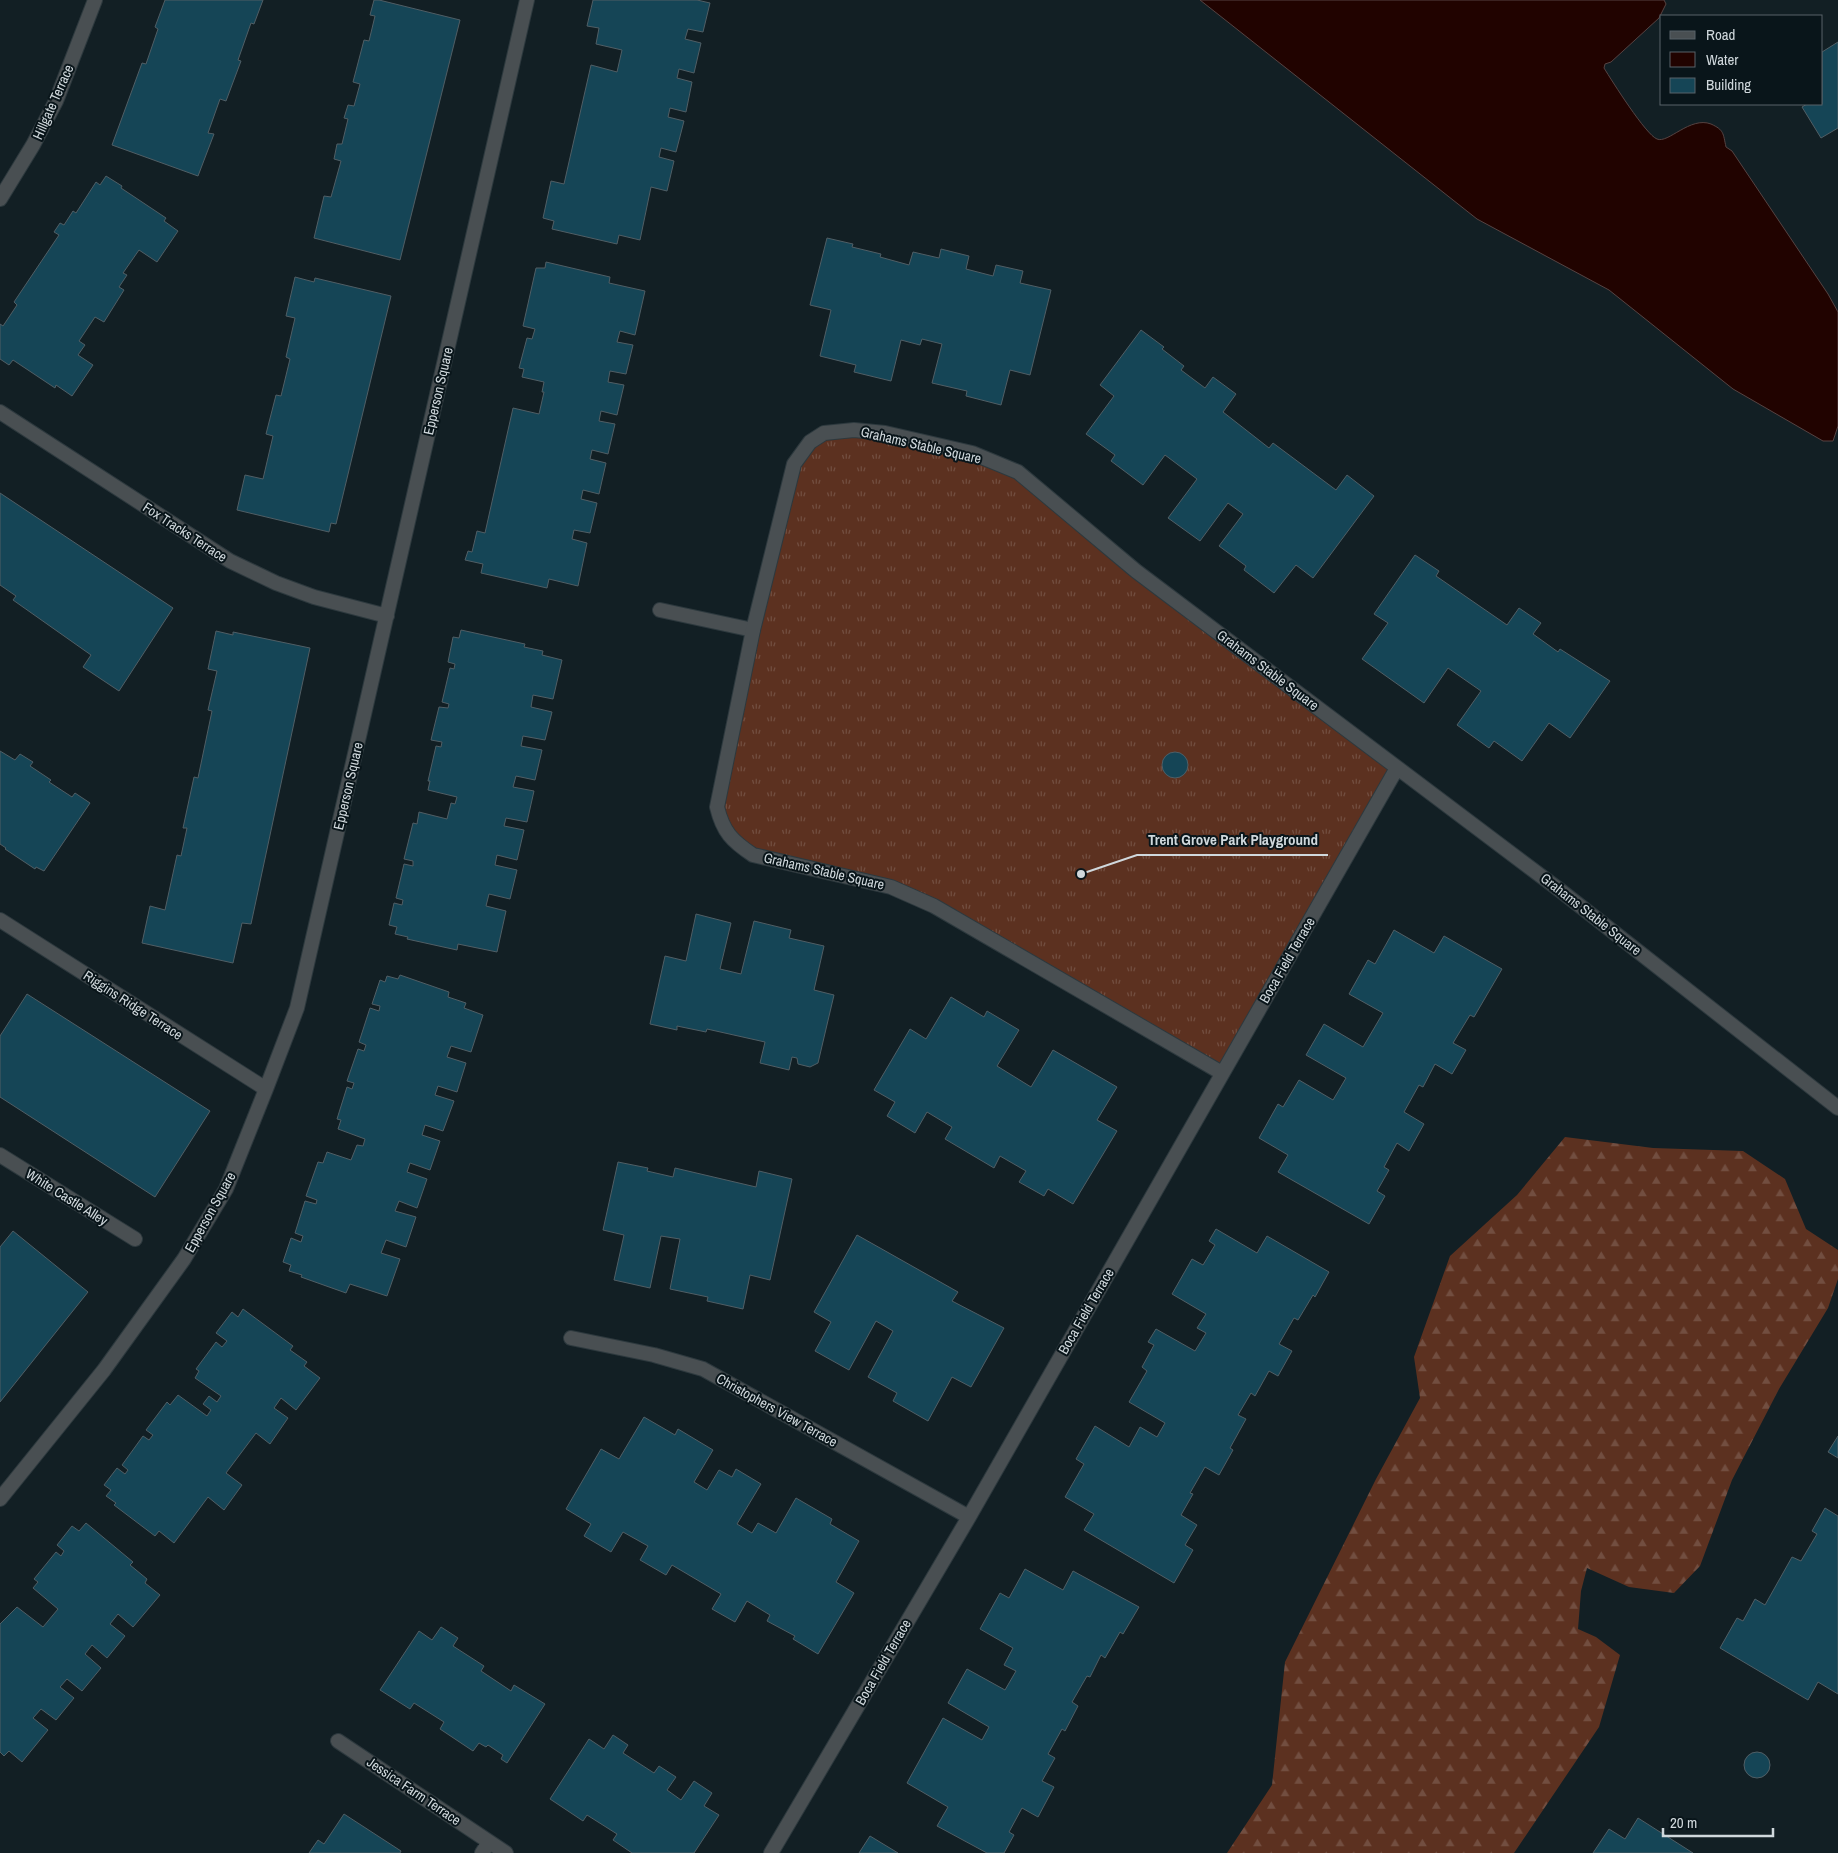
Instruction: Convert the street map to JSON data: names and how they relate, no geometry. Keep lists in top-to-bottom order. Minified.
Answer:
{"streets":{"street":["Hillgate Terrace","Epperson Square","Grahams Stable Square","Fox Tracks Terrace","Boca Field Terrace","Riggins Ridge Terrace","White Castle Alley","Christophers View Terrace","Jessica Farm Terrace"]},"crossings":[["Epperson Square","Fox Tracks Terrace"],["Epperson Square","Riggins Ridge Terrace"],["Grahams Stable Square","Boca Field Terrace"],["Boca Field Terrace","Christophers View Terrace"]],"places":["Trent Grove Park Playground"],"legend":["Road","Water","Building"],"scale_bar":"20 m"}
